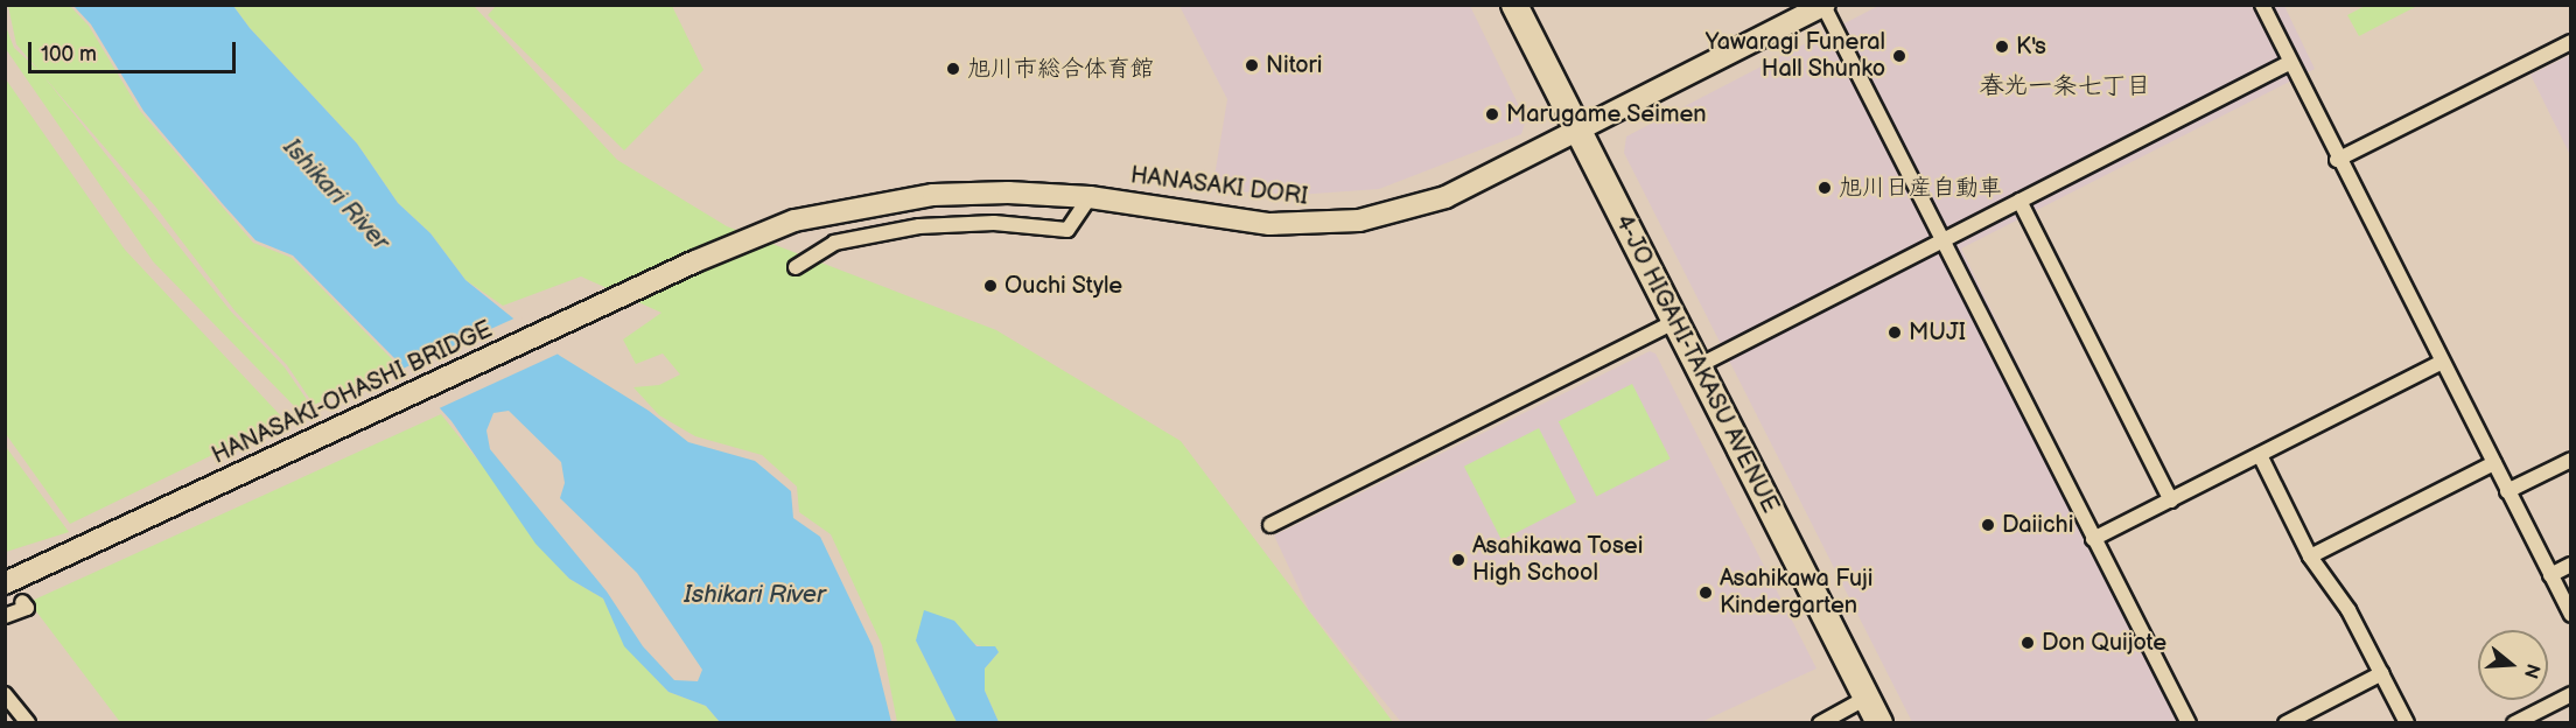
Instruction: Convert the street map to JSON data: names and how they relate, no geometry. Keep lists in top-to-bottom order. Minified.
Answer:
{"streets":{"highway":["4-JO HIGAHI-TAKASU AVENUE"],"street":["HANASAKI DORI","HANASAKI-OHASHI BRIDGE"]},"crossings":[["HANASAKI DORI","4-JO HIGAHI-TAKASU AVENUE"],["HANASAKI DORI","HANASAKI-OHASHI BRIDGE"]],"districts":["春光一条七丁目"],"water":["Ishikari River"],"places":["K's","Yawaragi Funeral Hall Shunko","Nitori","旭川市総合体育館","Marugame Seimen","旭川日産自動車","Ouchi Style","MUJI","Daiichi","Asahikawa Tosei High School","Asahikawa Fuji Kindergarten","Don Quijote"],"scale_bar":"100 m","north":"right"}
